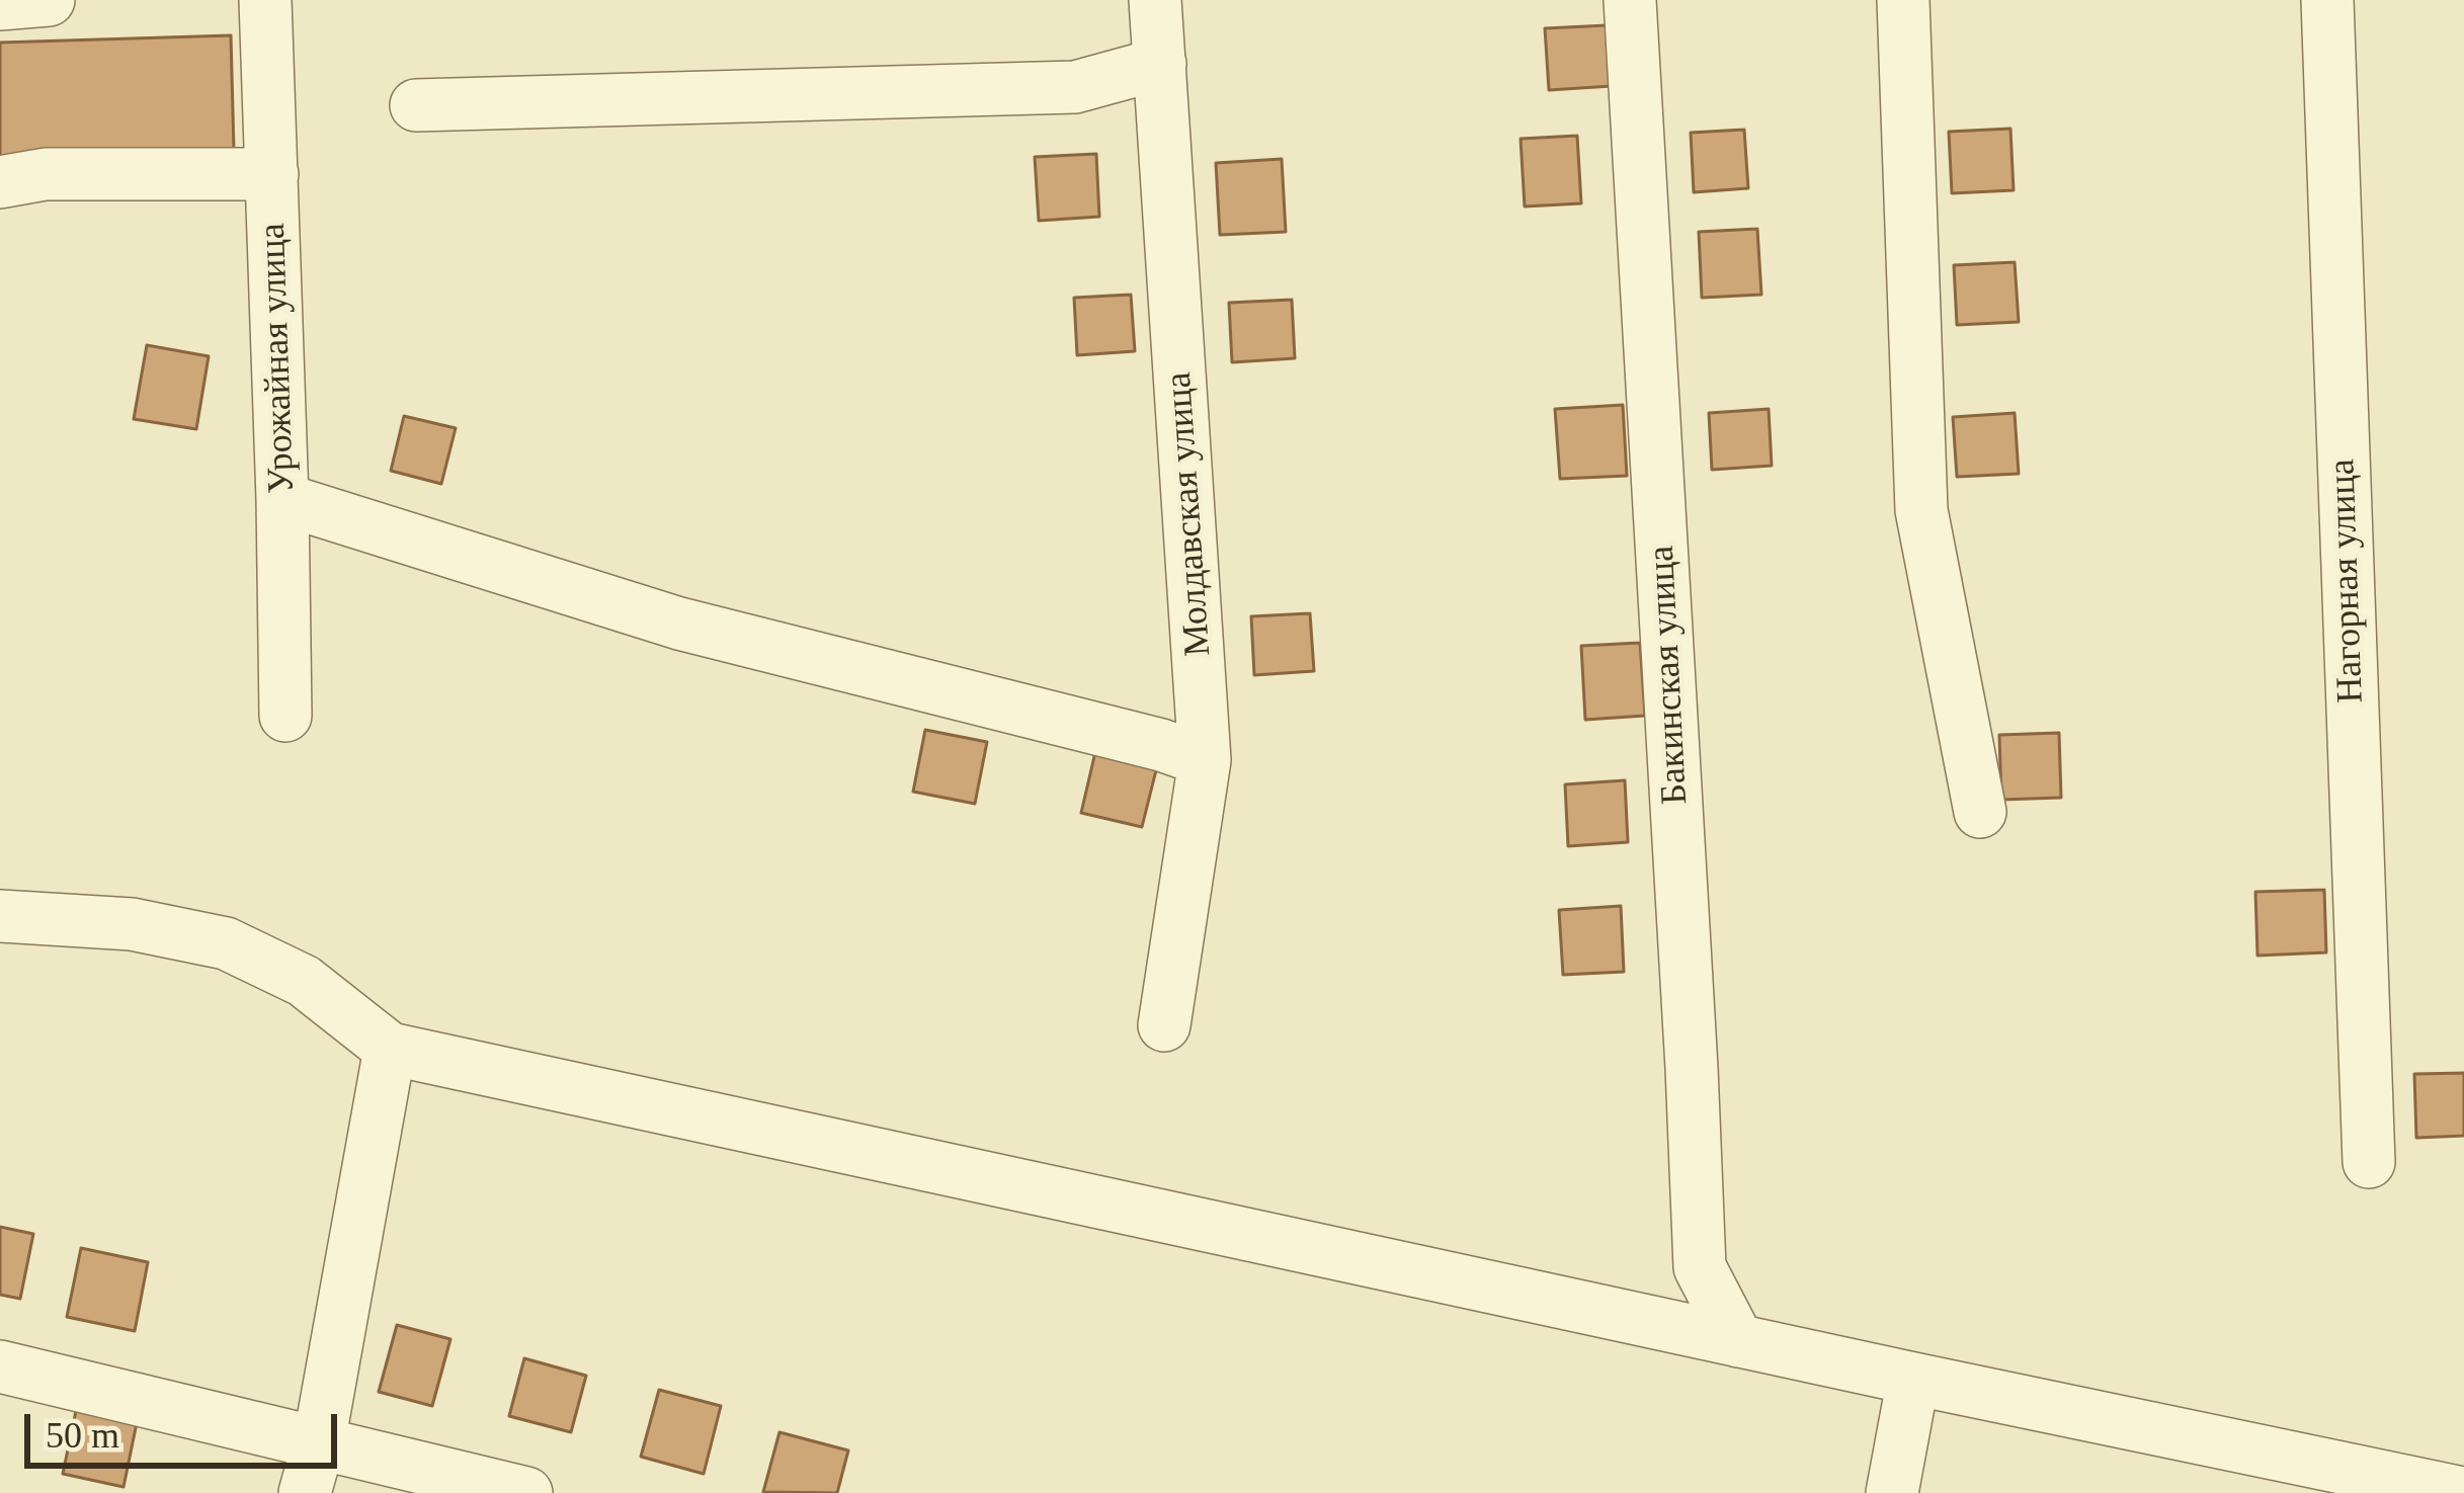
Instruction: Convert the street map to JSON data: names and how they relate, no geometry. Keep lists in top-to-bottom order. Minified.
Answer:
{"streets":{"street":["Урожайная улица","Молдавская улица","Нагорная улица","Бакинская улица"]},"scale_bar":"50 m"}
